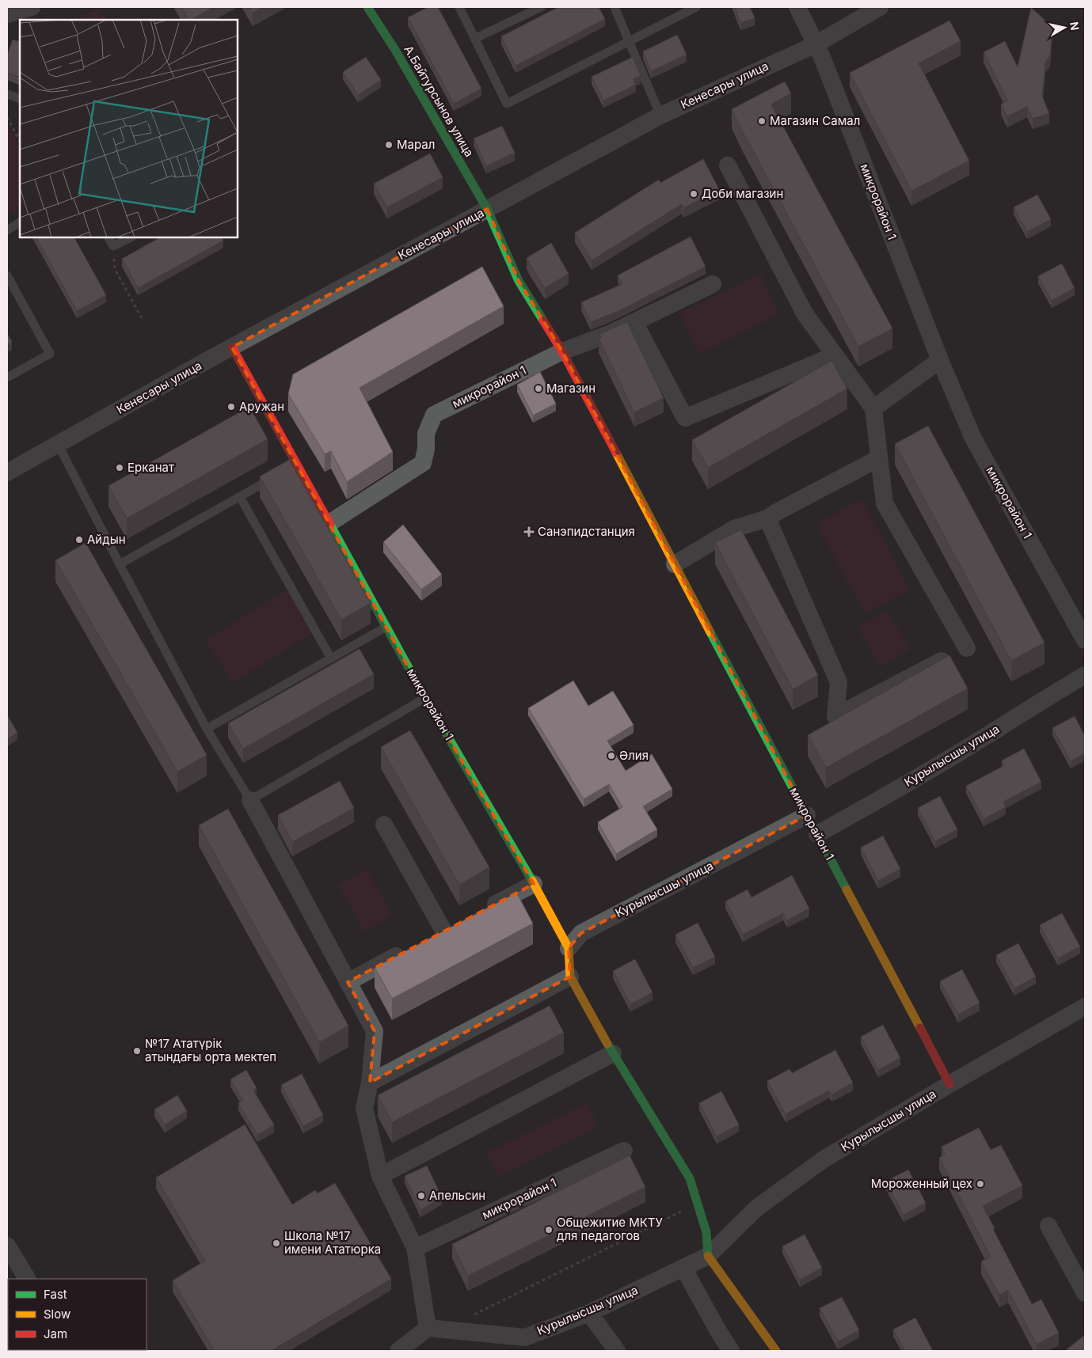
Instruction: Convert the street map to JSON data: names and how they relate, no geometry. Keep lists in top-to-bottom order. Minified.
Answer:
{"streets":{"street":["Кенесары улица","А.Байтурсынов улица","микрорайон 1","Курылысшы улица"]},"crossings":[["Кенесары улица","А.Байтурсынов улица"],["Кенесары улица","микрорайон 1"],["А.Байтурсынов улица","микрорайон 1"],["микрорайон 1","Курылысшы улица"]],"places":{"other":["Магазин Самал","Марал","Доби магазин","Магазин","Аружан","Ерканат","Айдын","Әлия","№17 Ататүрік атындағы орта мектеп","Мороженный цех","Апельсин","Общежитие МКТУ для педагогов","Школа №17 имени Ататюрка"],"health":["Санэпидстанция"]},"legend":["Fast","Slow","Jam"],"north":"right"}
